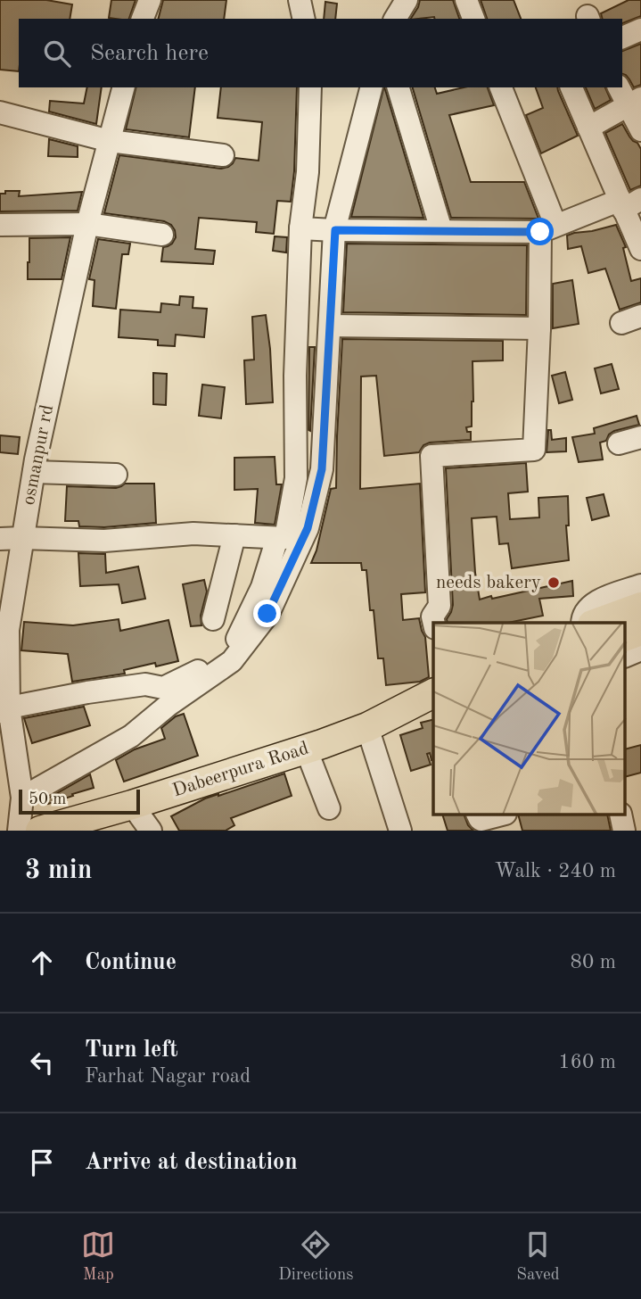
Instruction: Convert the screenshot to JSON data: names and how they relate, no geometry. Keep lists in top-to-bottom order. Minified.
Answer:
{"streets":{"main road":["Dabeerpura Road"],"street":["osmanpur rd"]},"places":["needs bakery"],"scale_bar":"50 m","page":{"search":"Search here","scale":"50 m","heading":["3 min","Walk · 240 m"],"list":[["Continue","80 m"],["Turn left","Farhat Nagar road","160 m"],"Arrive at destination"],"nav":["Map","Directions","Saved"]}}
